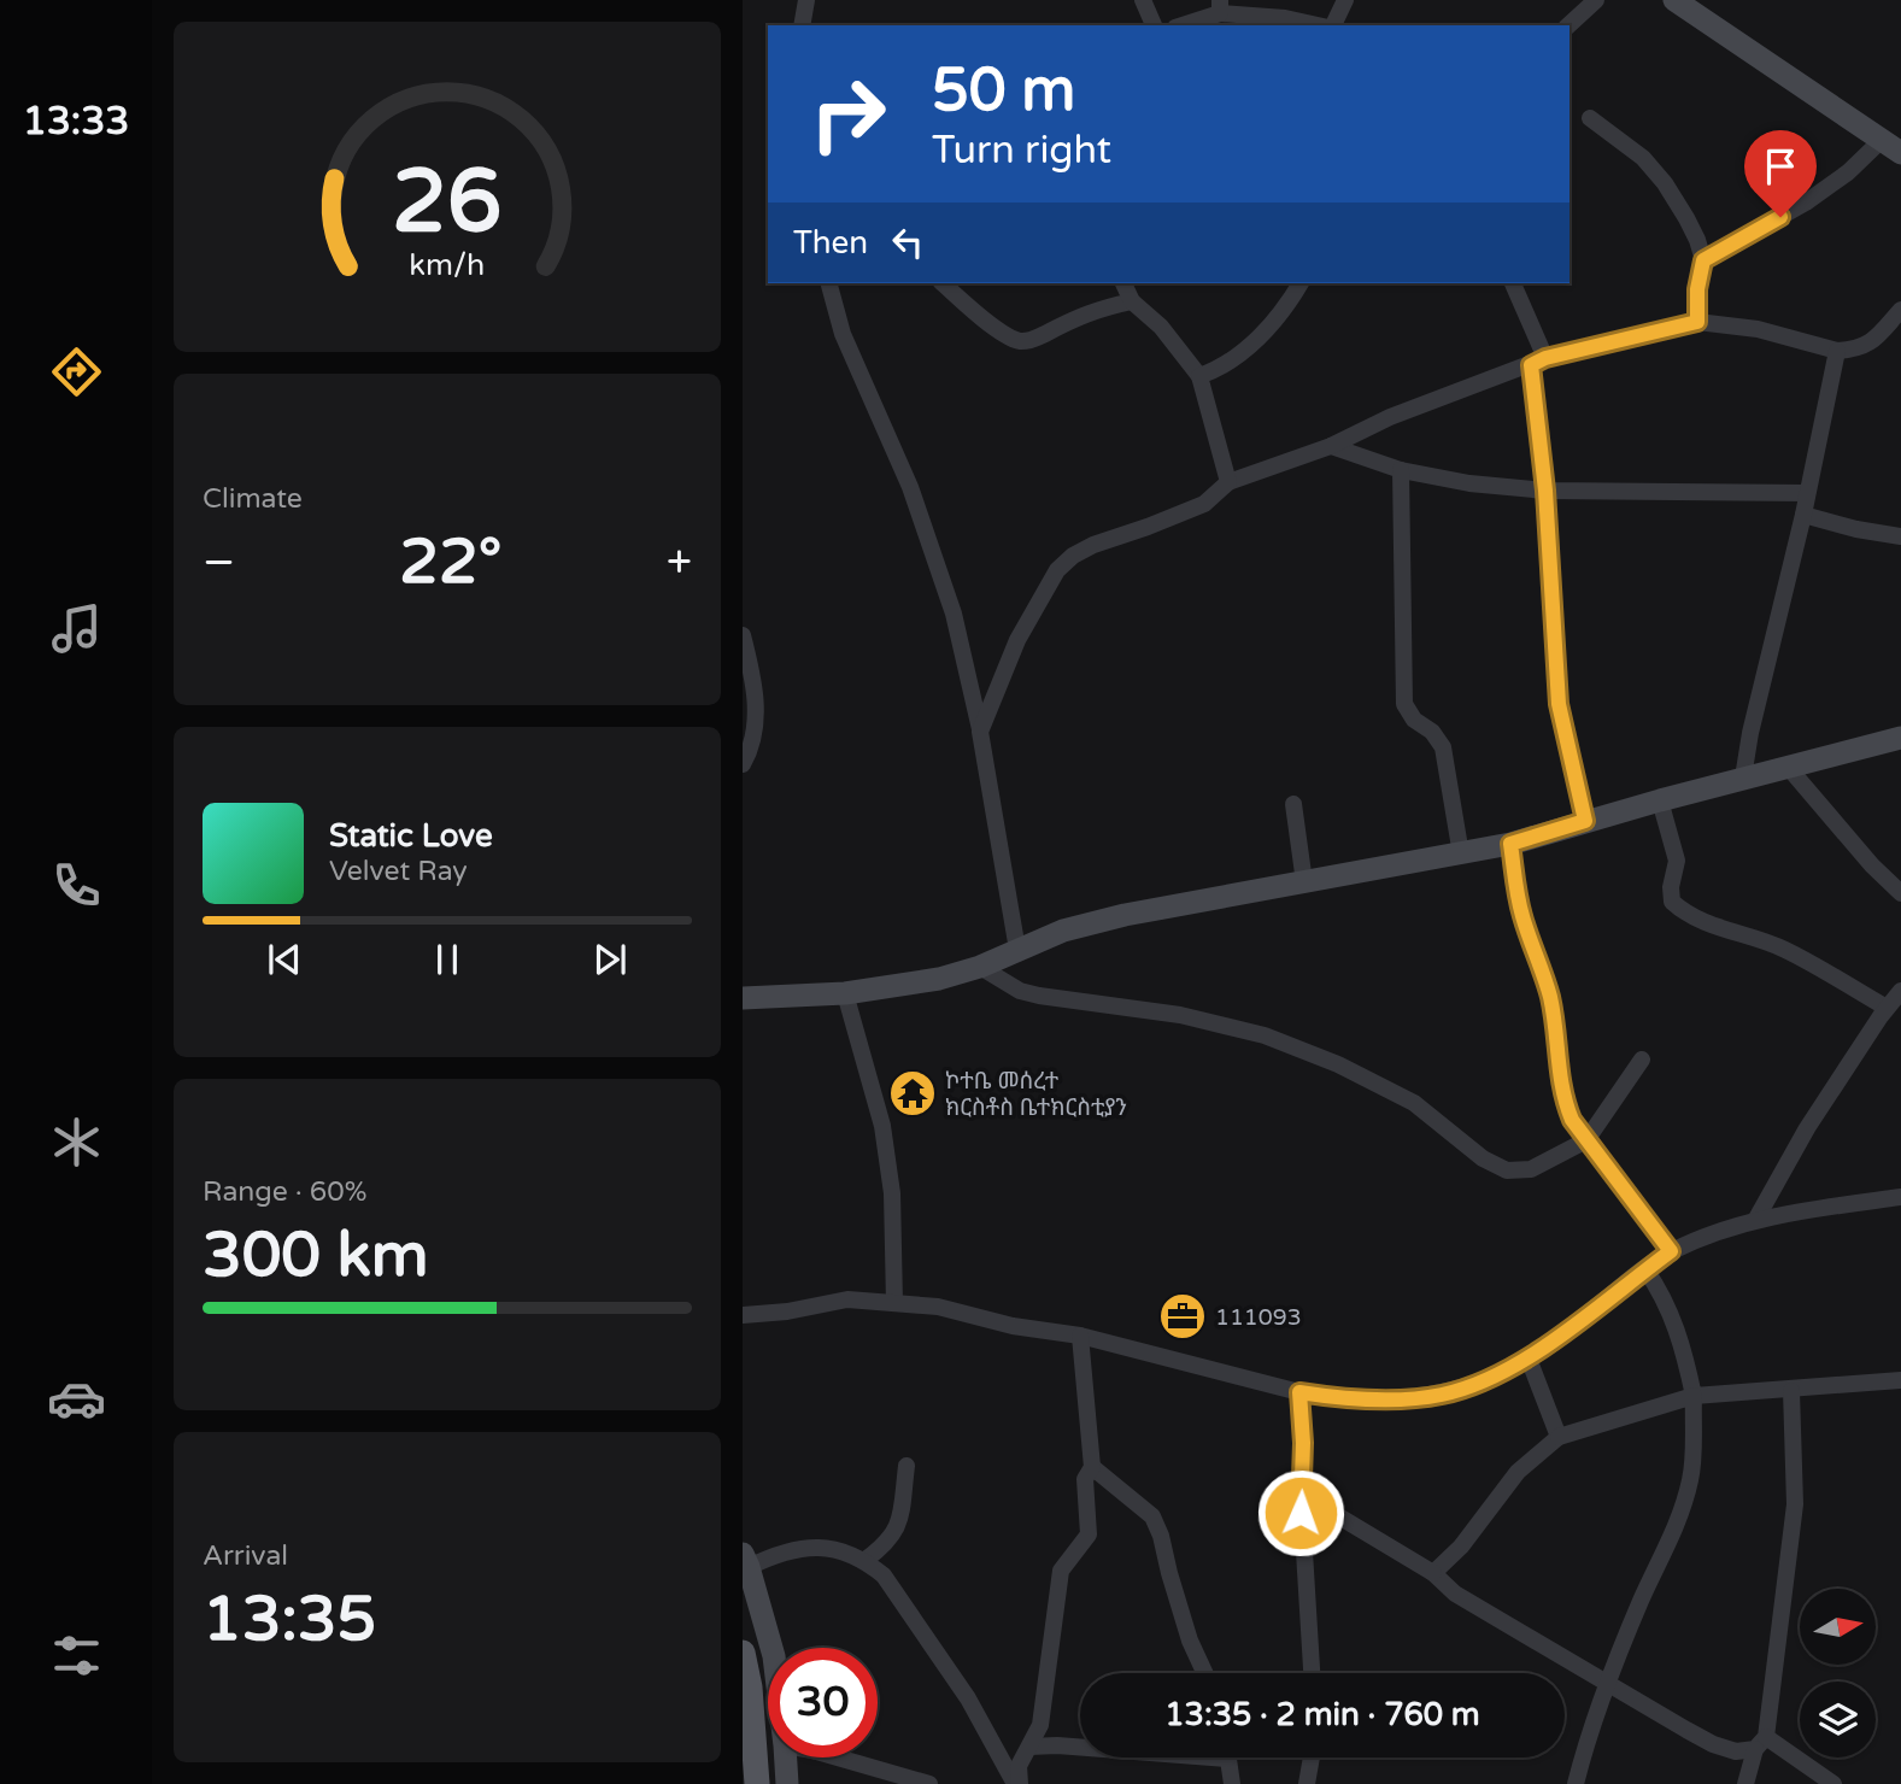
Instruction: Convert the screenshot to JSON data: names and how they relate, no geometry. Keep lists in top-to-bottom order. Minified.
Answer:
{"places":{"temple":["ኮተቤ መሰረተ ክርስቶስ ቤተክርስቲያን"],"office":["111093"]},"north":"right","page":{"tabs":"13:33","turn":["50 m","Turn right"],"then":"Then","tile":["Climate",["Range · 60%","300 km"],["Arrival","13:35"]],"heat":["−","22°","+"],"song":["Static Love","Velvet Ray"],"limit":"30","trip":"13:35 · 2 min · 760 m","gauge":["26","km/h"]}}
